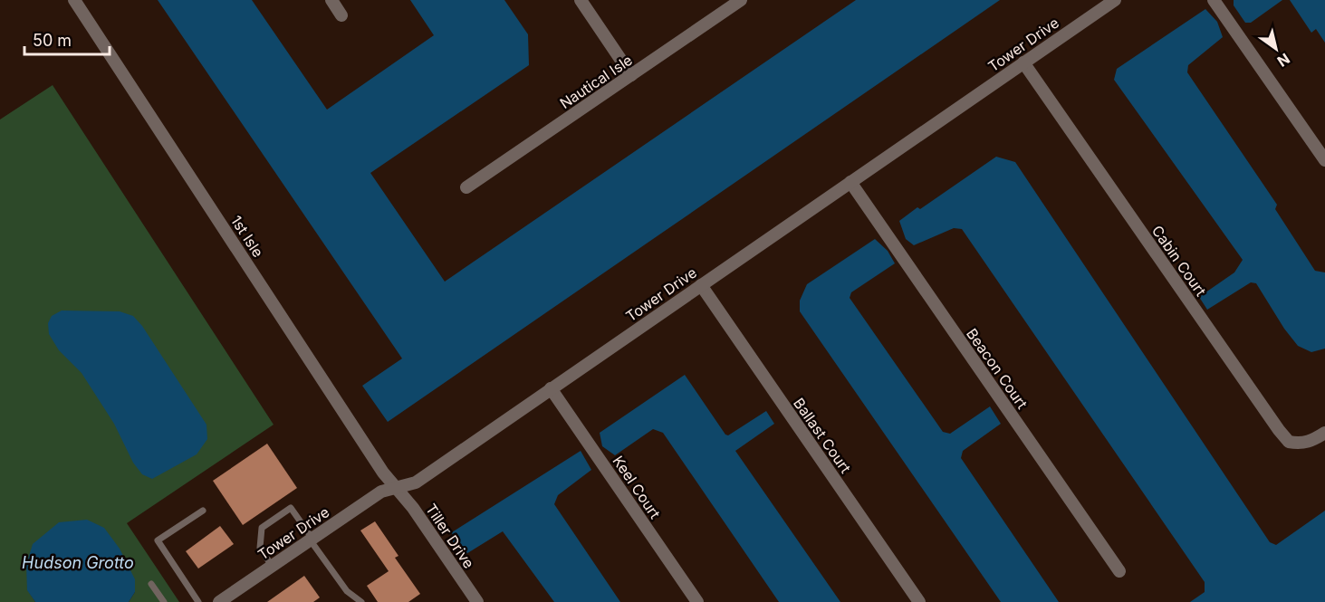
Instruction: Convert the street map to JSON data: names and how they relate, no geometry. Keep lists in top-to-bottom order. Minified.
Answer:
{"streets":{"street":["Tower Drive","Nautical Isle","1st Isle","Cabin Court","Beacon Court","Ballast Court","Keel Court","Tiller Drive"]},"crossings":[["Tower Drive","1st Isle"],["Tower Drive","Cabin Court"],["Tower Drive","Beacon Court"],["Tower Drive","Ballast Court"],["Tower Drive","Keel Court"],["Tower Drive","Tiller Drive"],["1st Isle","Tiller Drive"]],"water":["Hudson Grotto"],"scale_bar":"50 m","north":"bottom right"}
